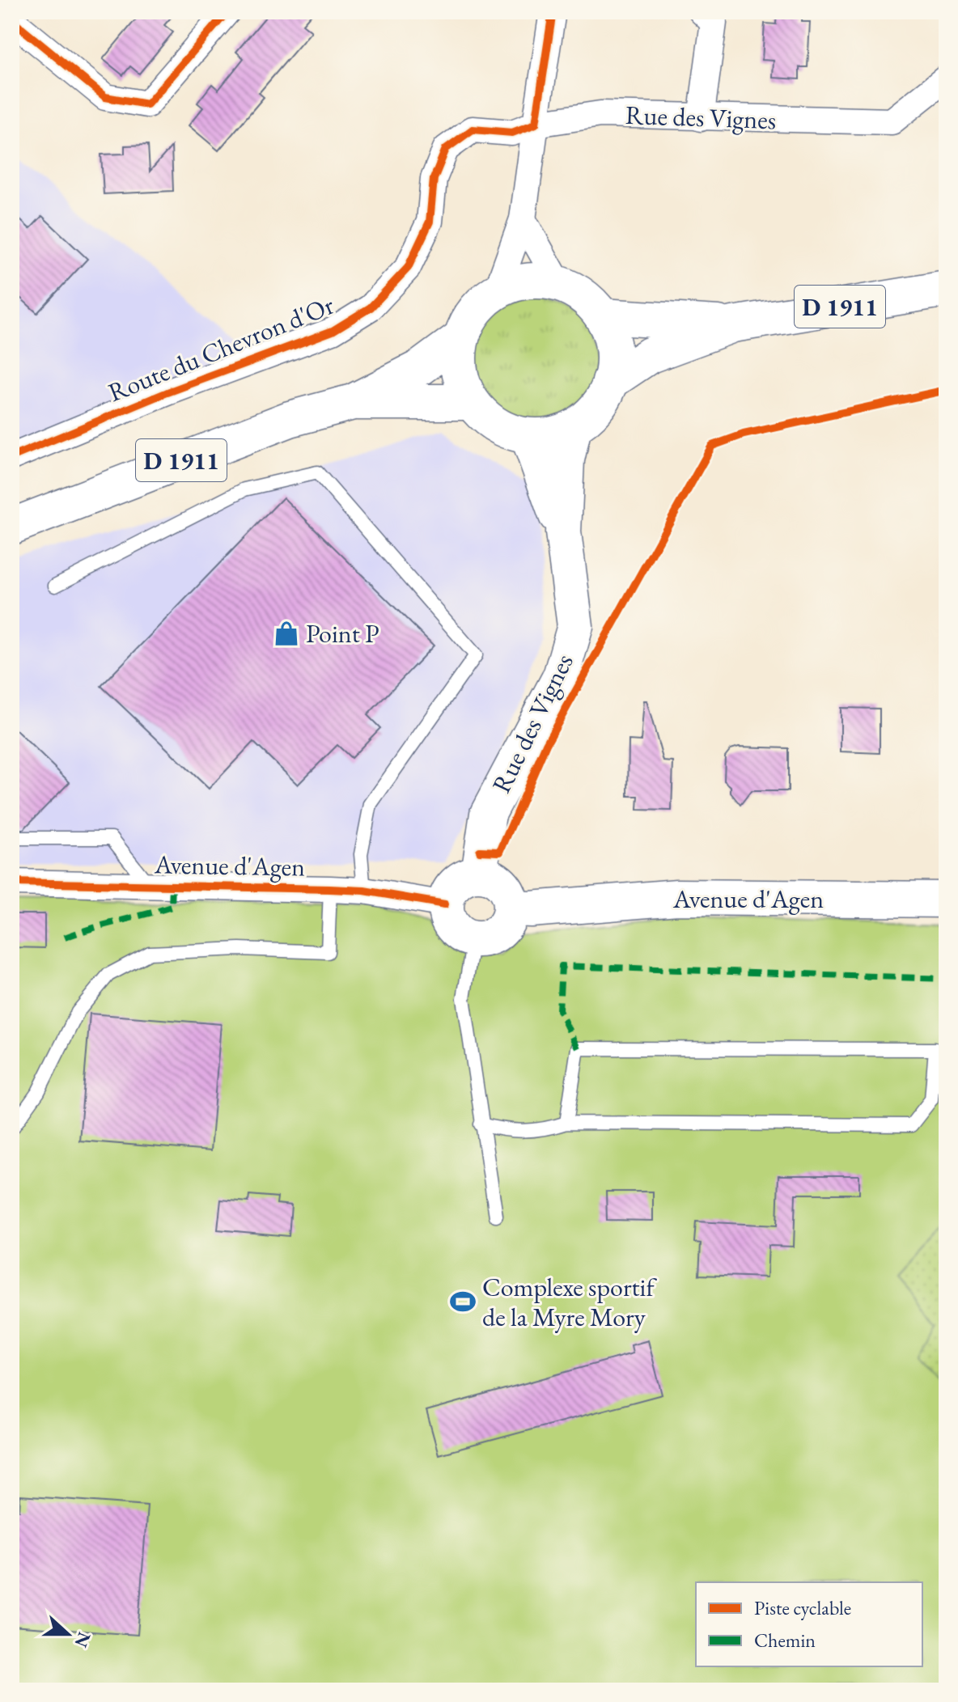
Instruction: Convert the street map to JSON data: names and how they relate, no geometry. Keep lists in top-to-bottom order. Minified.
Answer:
{"streets":{"main road":["Rue des Vignes","D 1911","Avenue d'Agen"],"street":["Route du Chevron d'Or"]},"crossings":[["Rue des Vignes","D 1911"],["Rue des Vignes","Route du Chevron d'Or"],["Rue des Vignes","Avenue d'Agen"]],"places":{"shop":["Point P"],"sports":["Complexe sportif de la Myre Mory"]},"legend":["Piste cyclable","Chemin"],"north":"right"}
